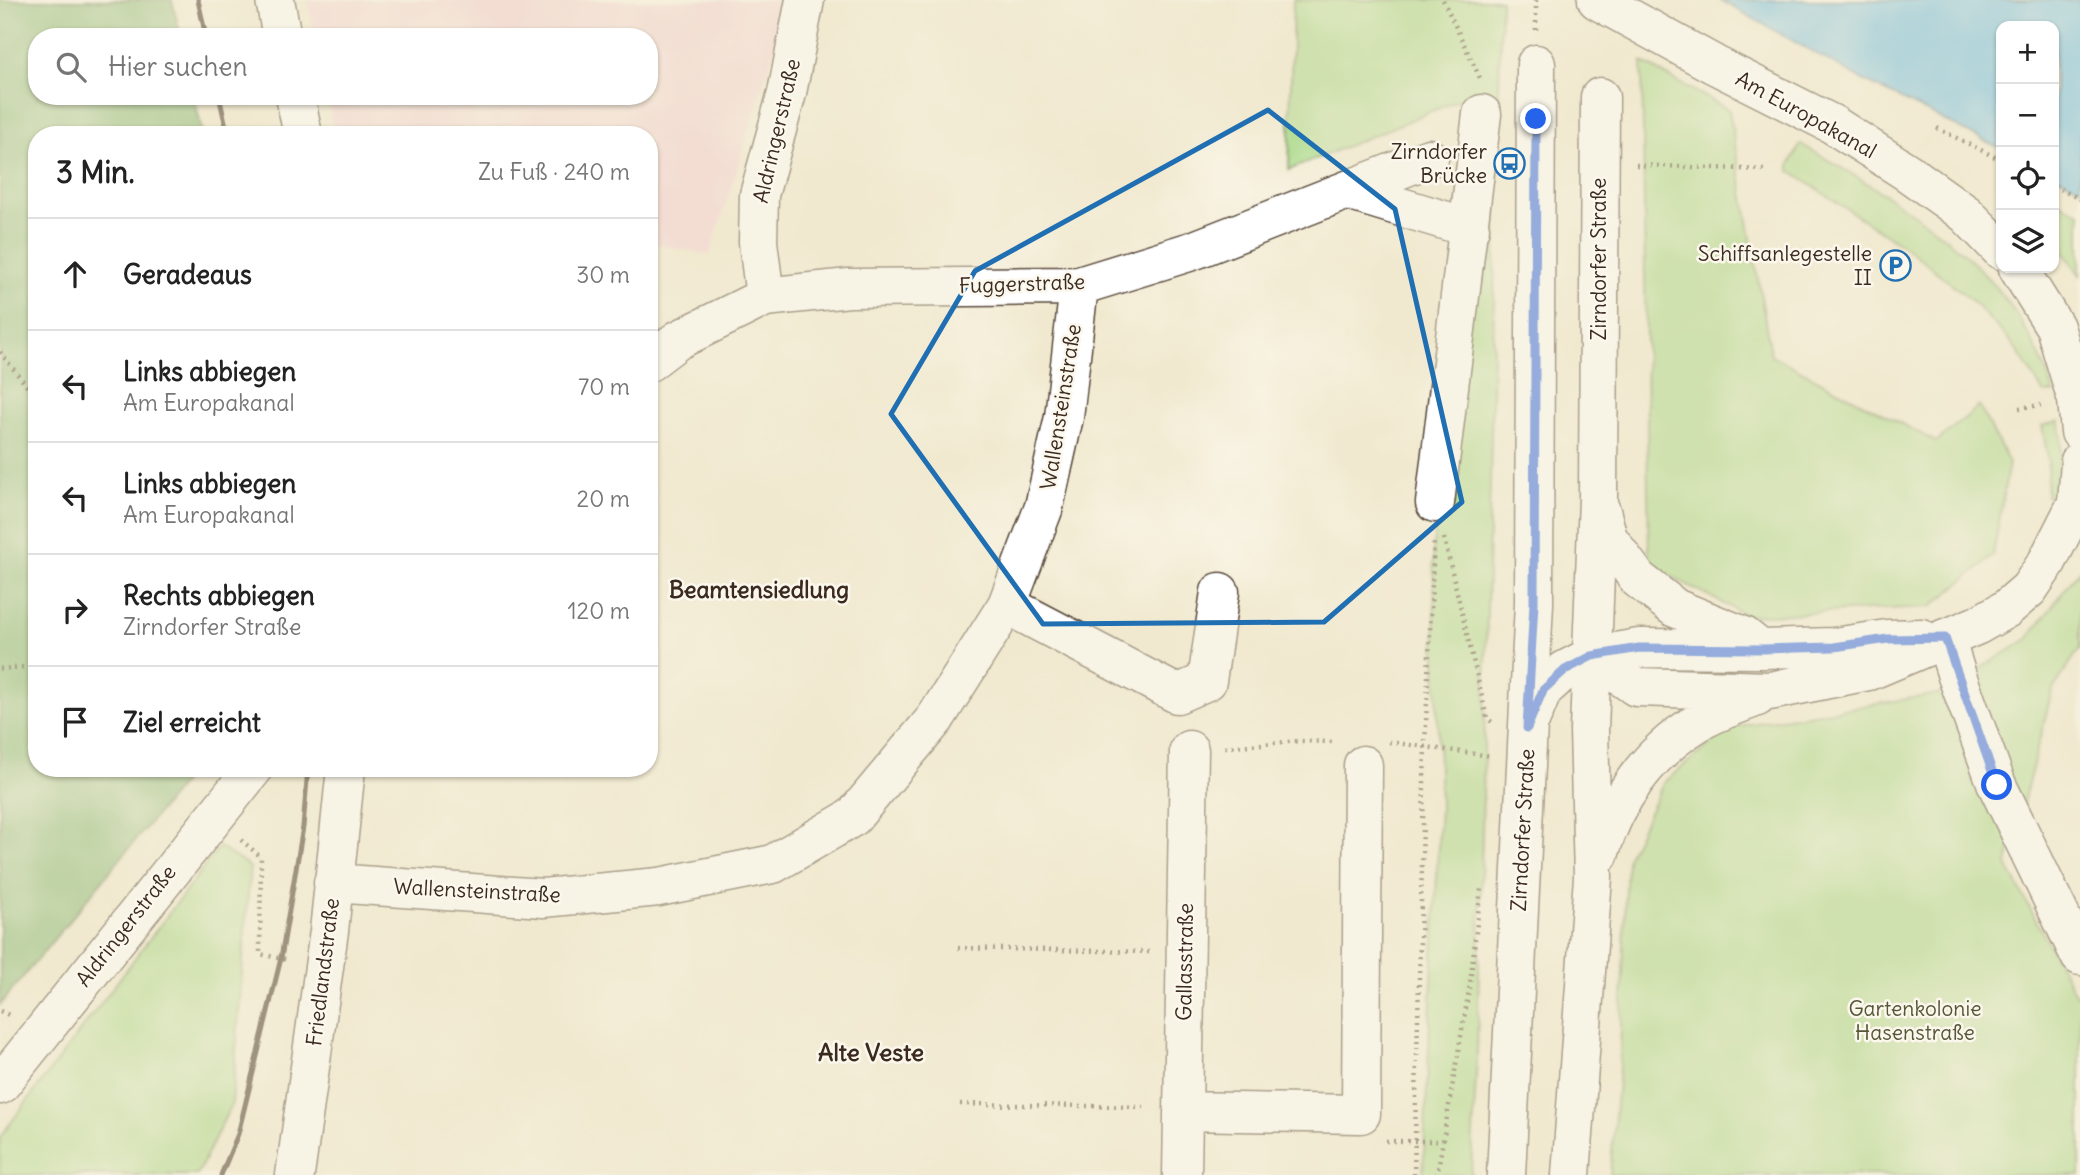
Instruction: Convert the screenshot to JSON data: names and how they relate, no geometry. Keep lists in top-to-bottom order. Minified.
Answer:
{"streets":{"main road":["Am Europakanal","Aldringerstraße","Zirndorfer Straße","Fuggerstraße","Wallensteinstraße","Gallasstraße","Friedlandstraße"]},"crossings":[["Aldringerstraße","Fuggerstraße"],["Fuggerstraße","Wallensteinstraße"],["Wallensteinstraße","Friedlandstraße"]],"districts":["Beamtensiedlung","Alte Veste"],"parks":["Gartenkolonie Hasenstraße"],"places":{"bus stop":["Zirndorfer Brücke"],"parking":["Schiffsanlegestelle II"]},"page":{"map_buttons":["+","−"],"search":"Hier suchen","heading":["3 Min.","Zu Fuß · 240 m"],"list":[["Geradeaus","30 m"],["Links abbiegen","Am Europakanal","70 m"],["Links abbiegen","Am Europakanal","20 m"],["Rechts abbiegen","Zirndorfer Straße","120 m"],"Ziel erreicht"]}}
